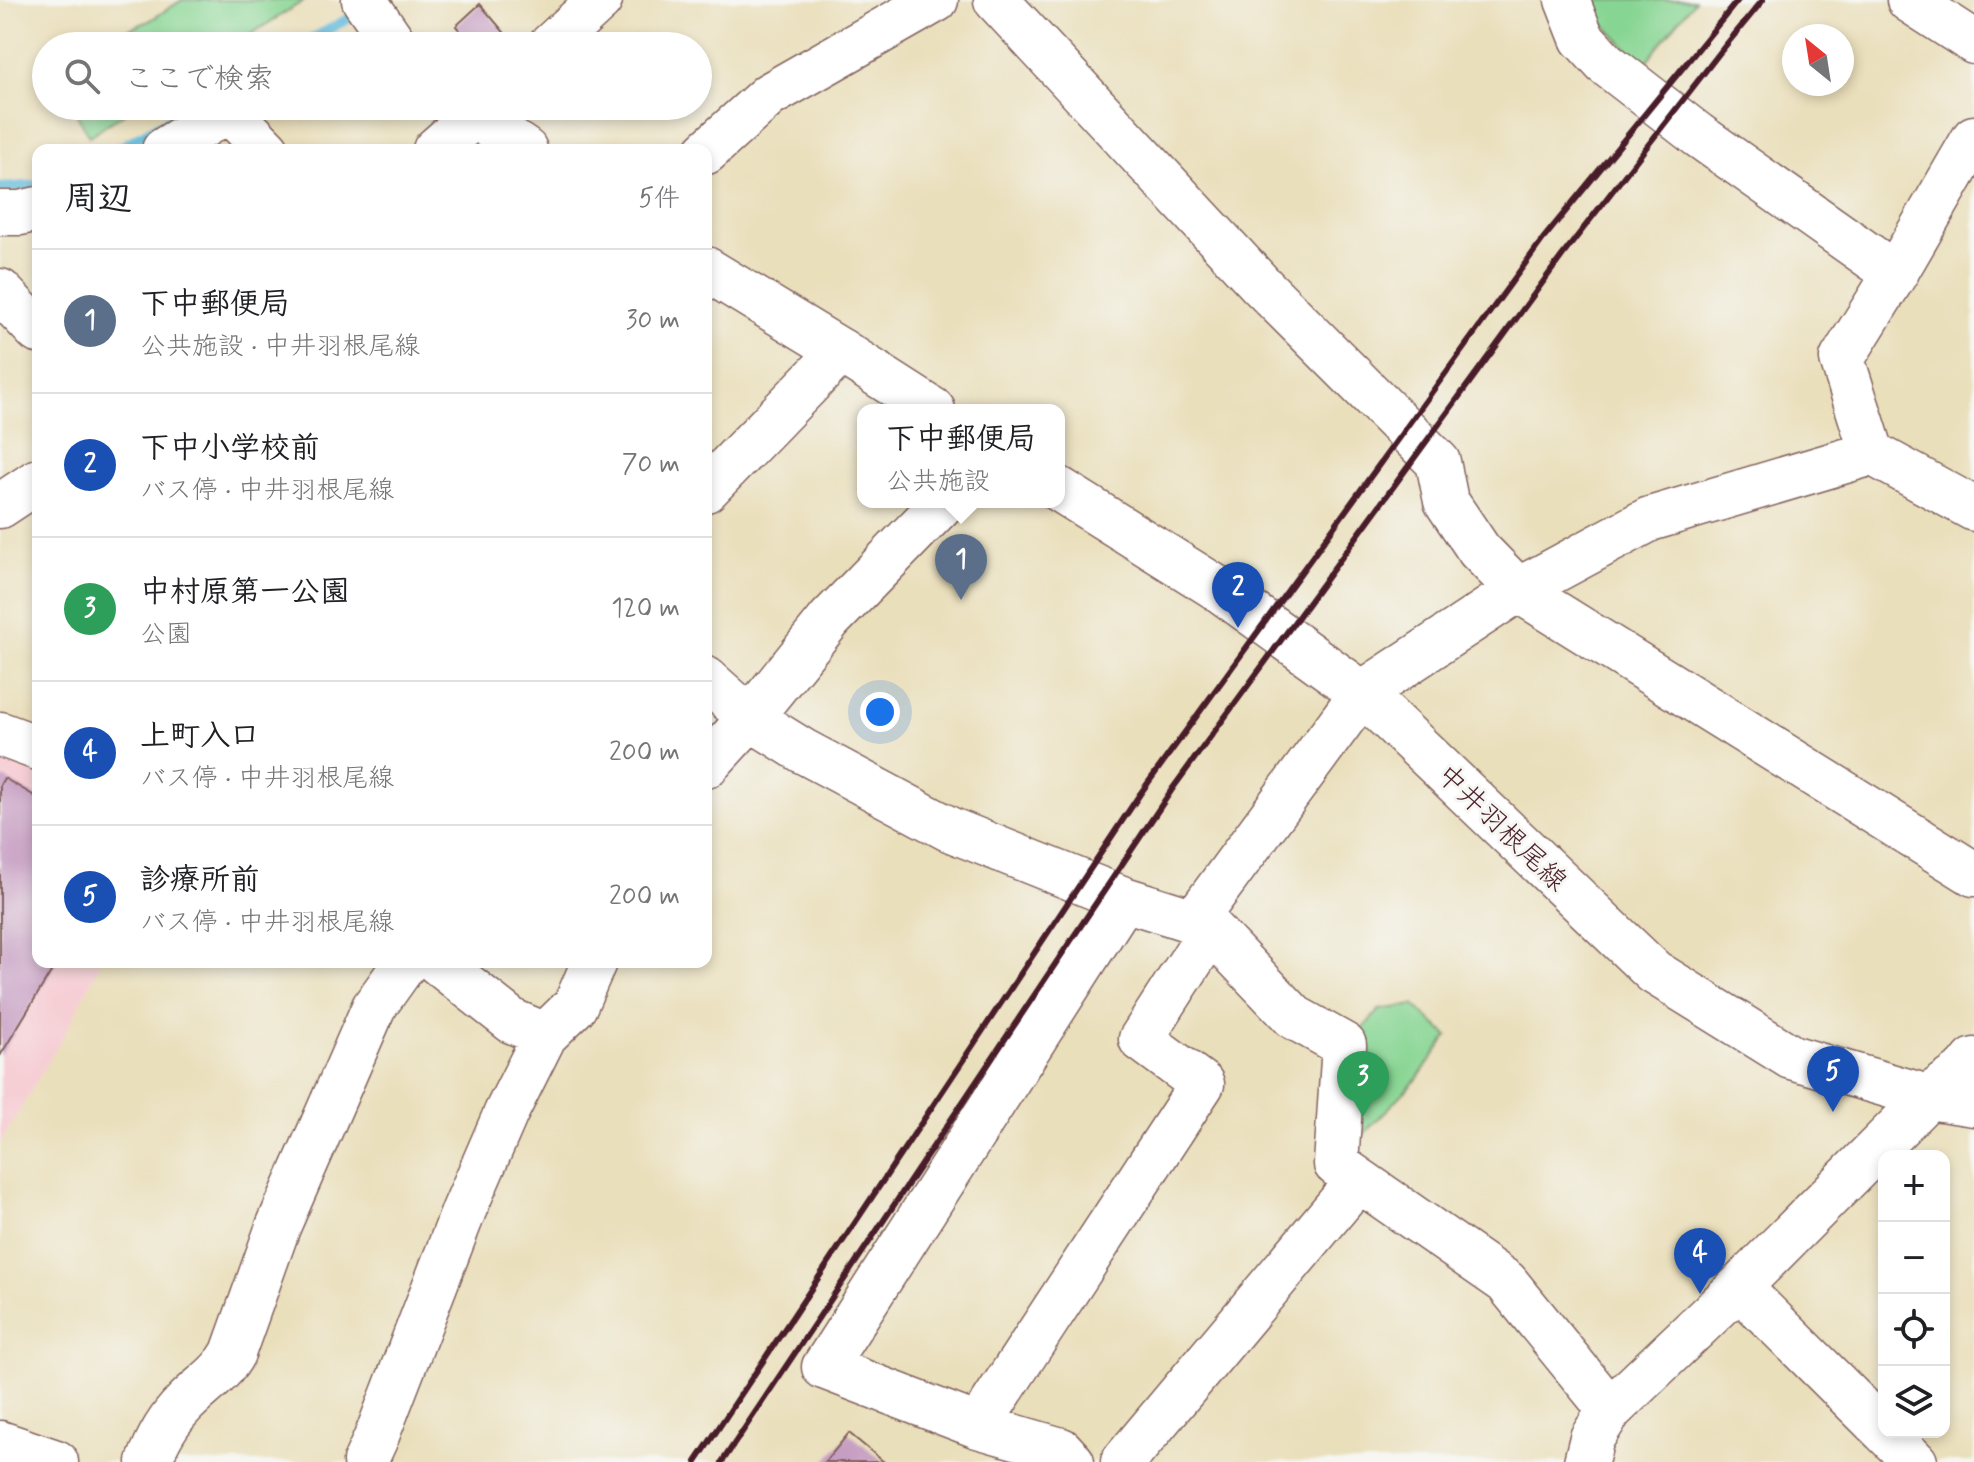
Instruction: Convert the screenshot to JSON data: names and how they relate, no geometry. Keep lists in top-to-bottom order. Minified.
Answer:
{"streets":{"street":["中井羽根尾線"]},"north":"top left","page":{"search":"ここで検索","heading":["周辺","5件"],"list":[{"mark":"1","name":"下中郵便局","note":"公共施設 · 中井羽根尾線","value":"30 m"},{"mark":"2","name":"下中小学校前","note":"バス停 · 中井羽根尾線","value":"70 m"},{"mark":"3","name":"中村原第一公園","note":"公園","value":"120 m"},{"mark":"4","name":"上町入口","note":"バス停 · 中井羽根尾線","value":"200 m"},{"mark":"5","name":"診療所前","note":"バス停 · 中井羽根尾線","value":"200 m"}],"popup":["下中郵便局","公共施設"],"pins":["1","2","5","3","4"],"map_buttons":["+","−"]}}
